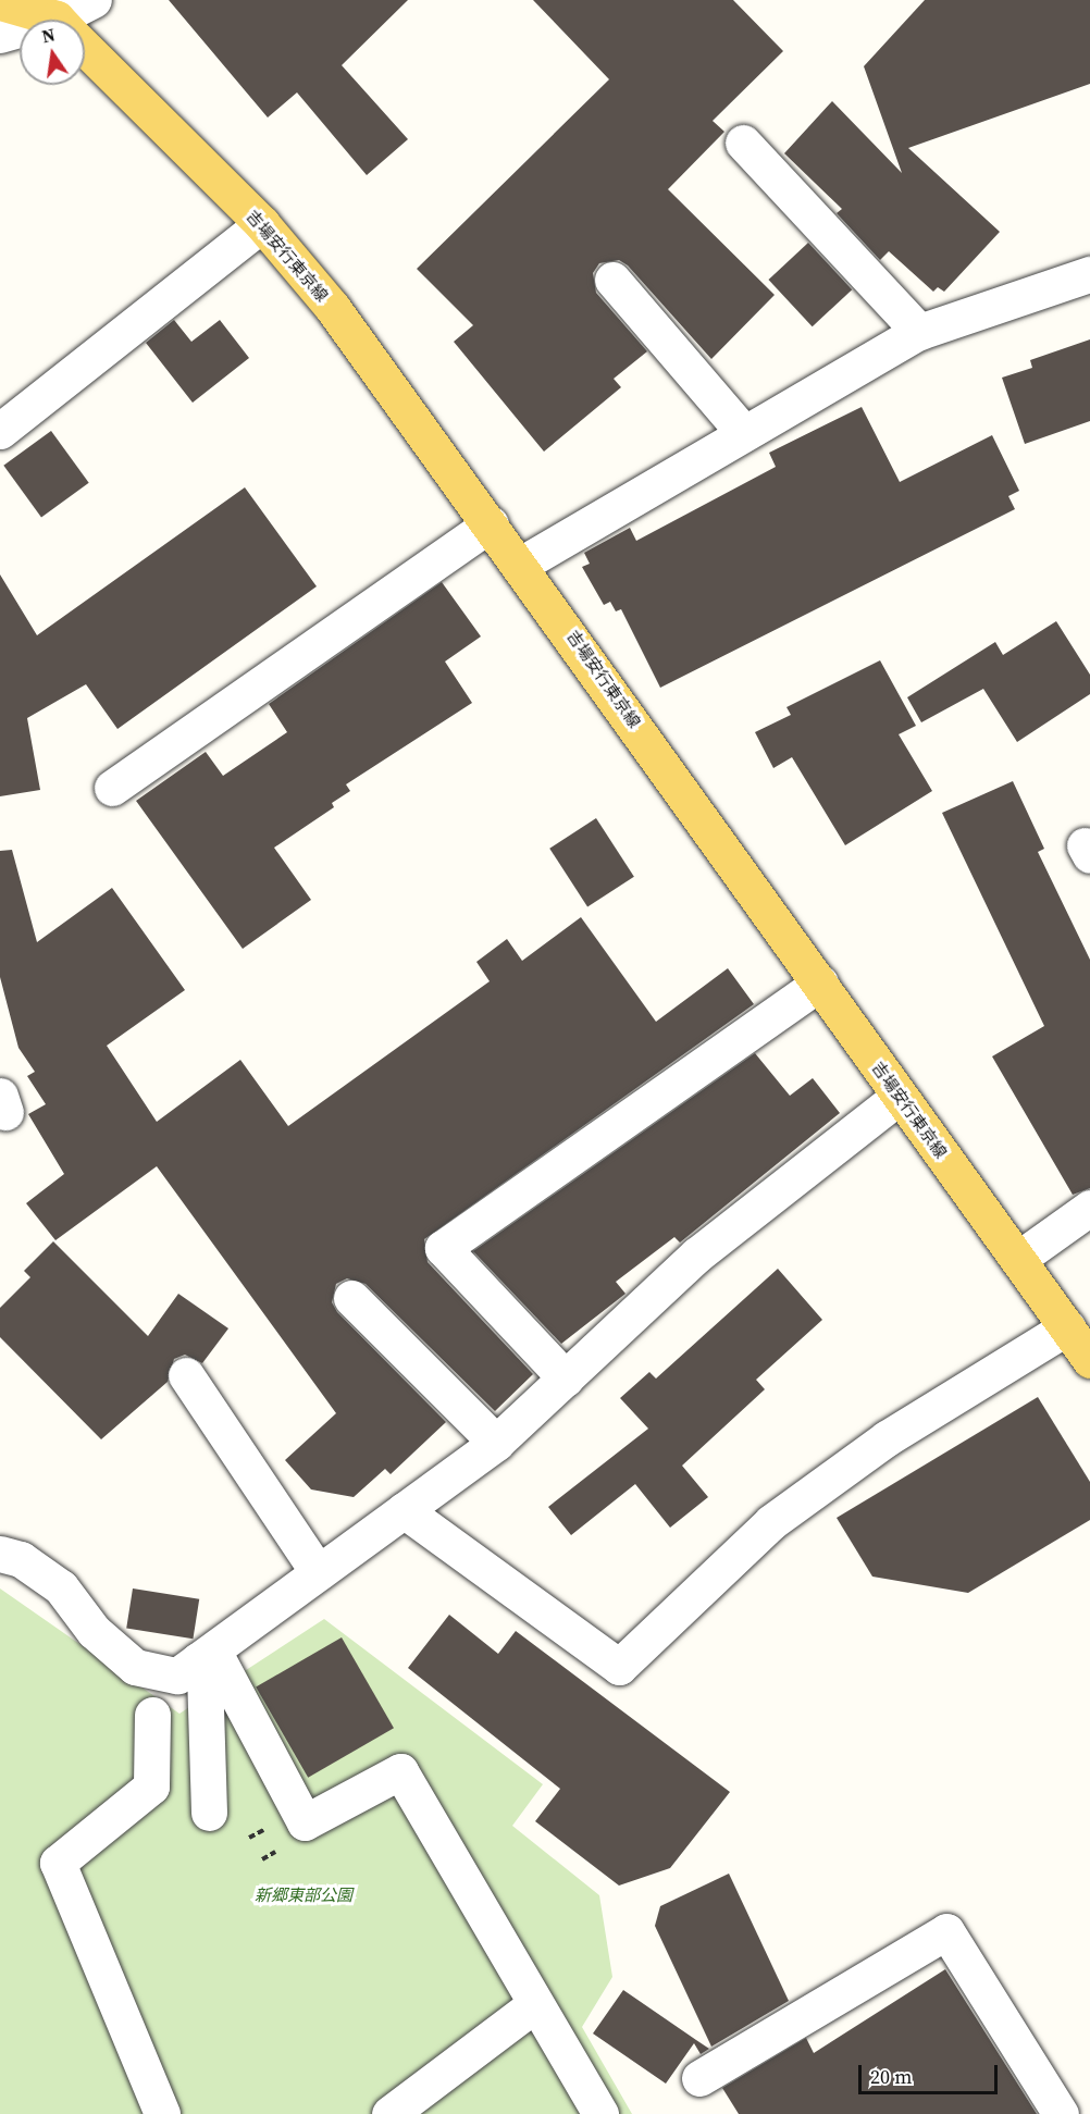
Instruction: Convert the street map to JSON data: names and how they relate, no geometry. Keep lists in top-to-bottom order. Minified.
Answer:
{"streets":{"main road":["吉場安行東京線"]},"parks":["新郷東部公園"],"scale_bar":"20 m","north":"top"}
